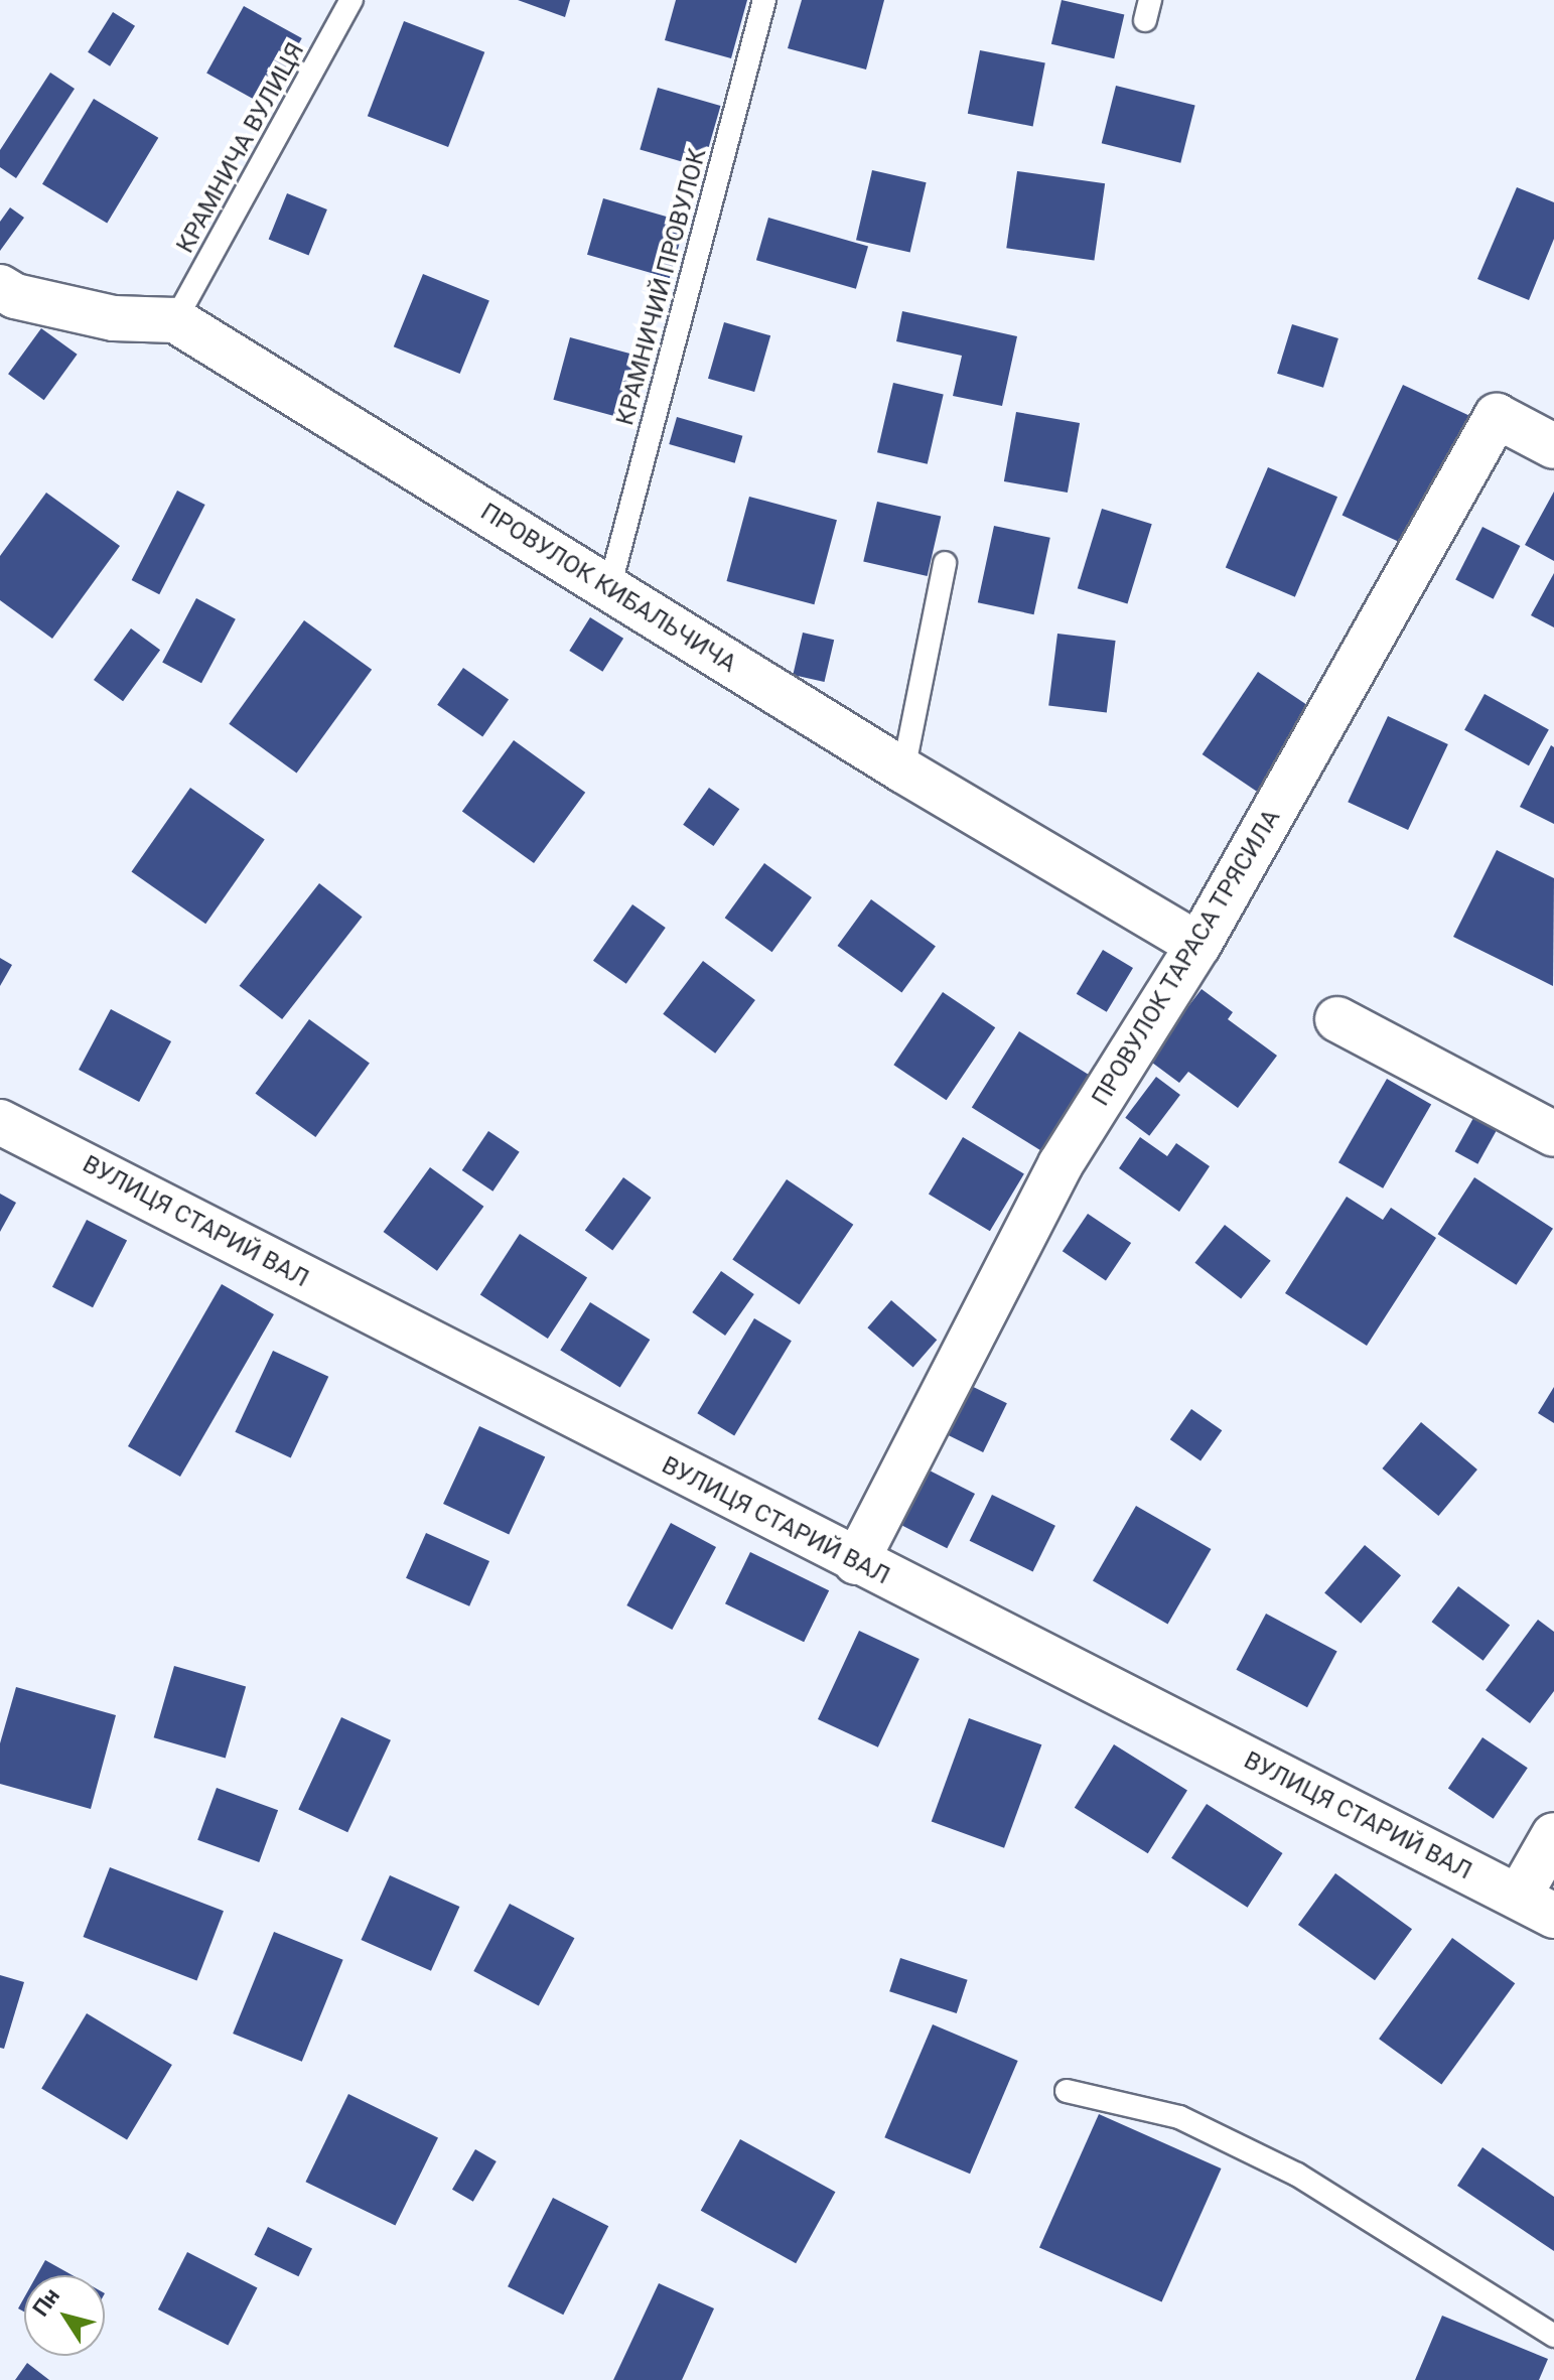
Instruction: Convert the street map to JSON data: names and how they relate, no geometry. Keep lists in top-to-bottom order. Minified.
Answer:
{"streets":{"street":["ПРОВУЛОК КИБАЛЬЧИЧА","ПРОВУЛОК ТАРАСА ТРЯСИЛА","ВУЛИЦЯ СТАРИЙ ВАЛ"],"lane":["КРАМНИЧА ВУЛИЦЯ","КРАМНИЧИЙ ПРОВУЛОК"]},"crossings":[["КРАМНИЧА ВУЛИЦЯ","ПРОВУЛОК КИБАЛЬЧИЧА"],["КРАМНИЧИЙ ПРОВУЛОК","ПРОВУЛОК КИБАЛЬЧИЧА"],["ПРОВУЛОК КИБАЛЬЧИЧА","ПРОВУЛОК ТАРАСА ТРЯСИЛА"],["ПРОВУЛОК ТАРАСА ТРЯСИЛА","ВУЛИЦЯ СТАРИЙ ВАЛ"]],"north":"top left"}
